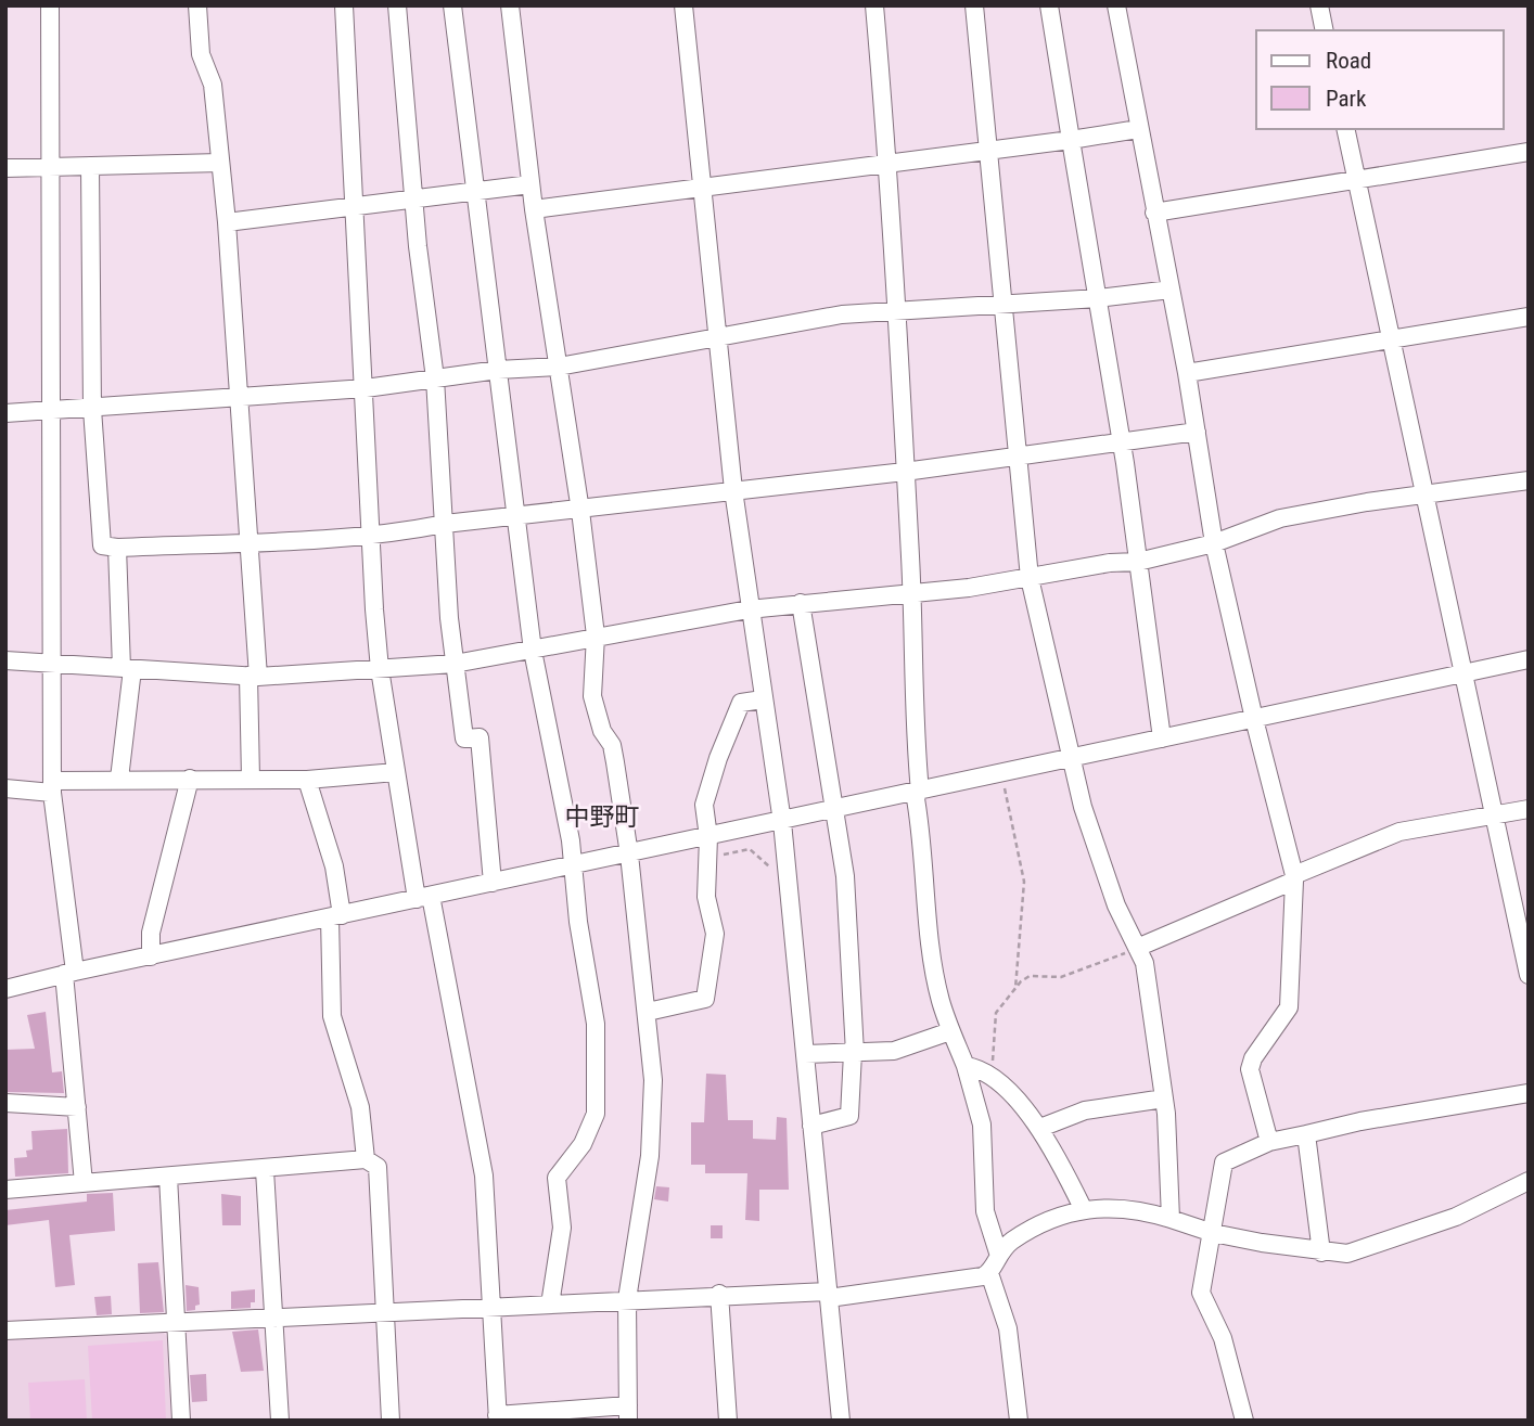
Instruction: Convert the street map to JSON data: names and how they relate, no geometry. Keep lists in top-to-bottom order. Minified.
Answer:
{"districts":["中野町"],"legend":["Road","Park"]}
